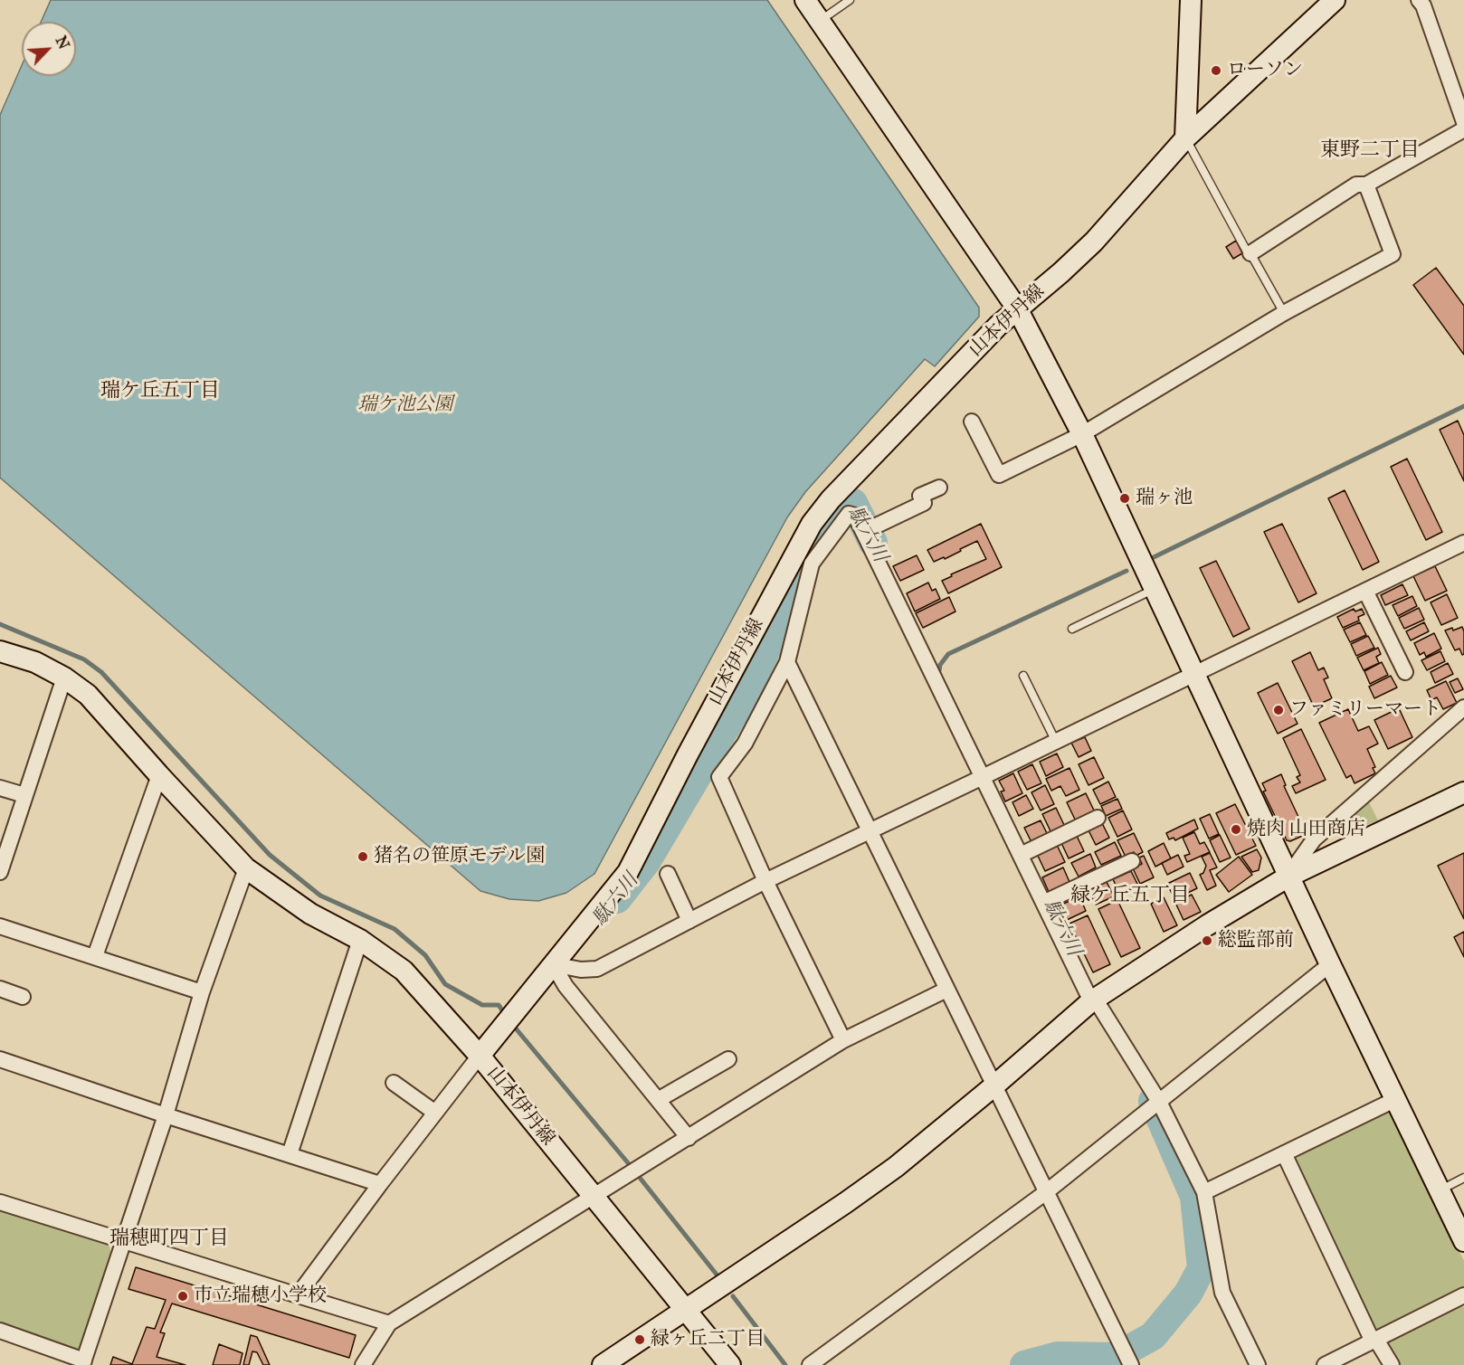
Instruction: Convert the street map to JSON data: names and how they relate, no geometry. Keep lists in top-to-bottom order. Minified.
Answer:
{"streets":{"street":["山本伊丹線"]},"districts":["東野二丁目","瑞ケ丘五丁目","緑ケ丘五丁目","瑞穂町四丁目"],"water":["駄六川"],"parks":["瑞ケ池公園"],"places":["ローソン","瑞ヶ池","ファミリーマート","焼肉 山田商店","猪名の笹原モデル園","総監部前","市立瑞穂小学校","緑ヶ丘二丁目"],"north":"top right"}
